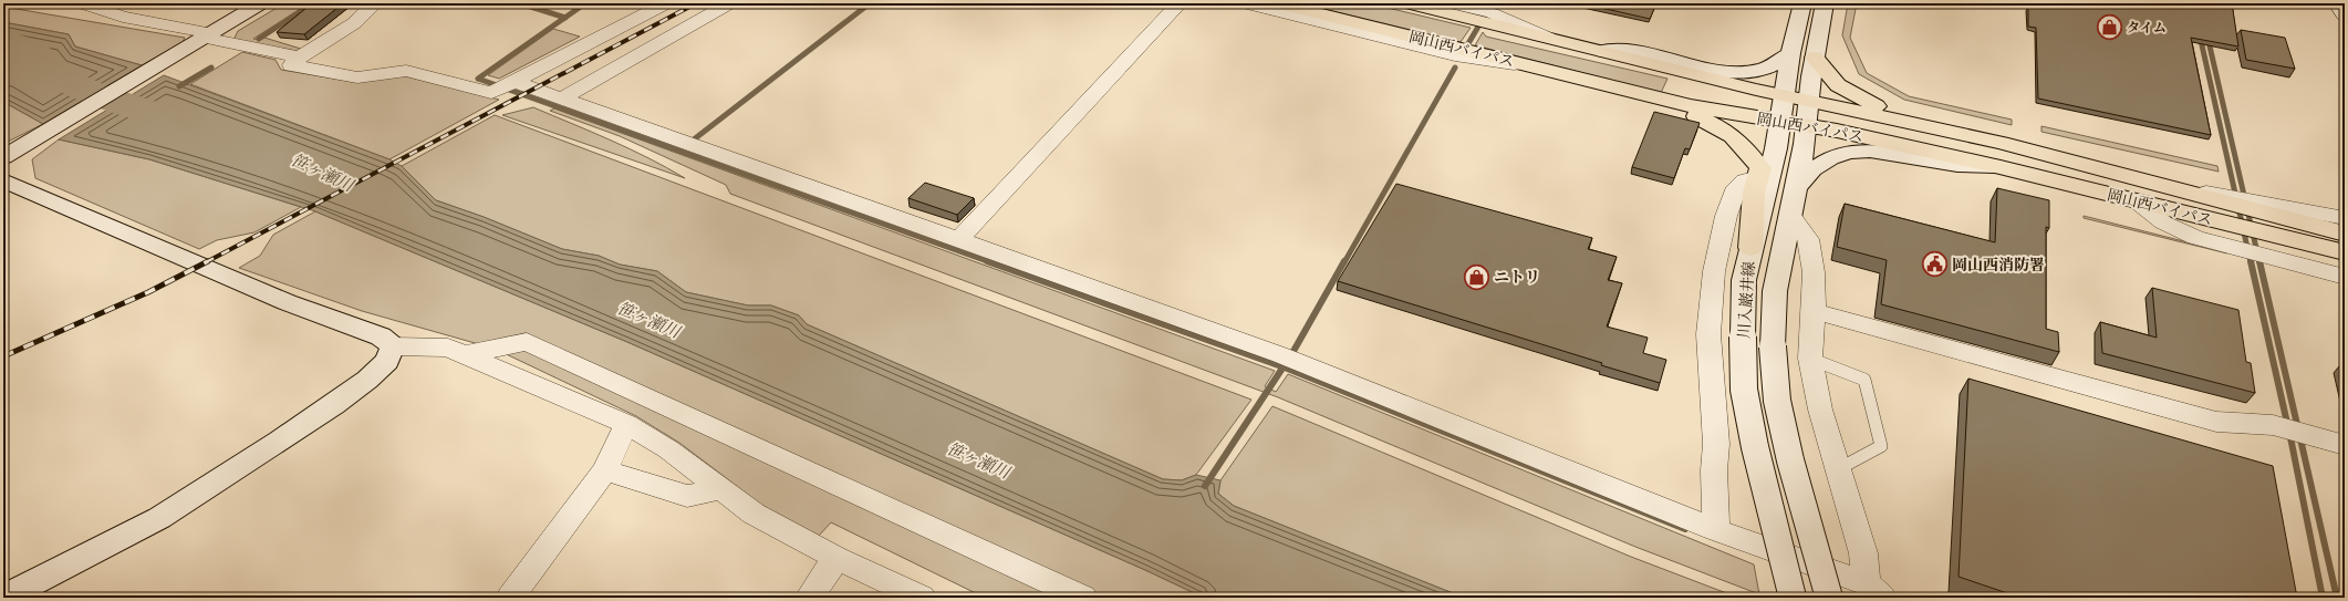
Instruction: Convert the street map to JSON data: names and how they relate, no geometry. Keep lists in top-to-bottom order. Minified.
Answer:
{"streets":{"highway":["岡山西バイパス"],"main road":["川入巌井線"]},"crossings":[["岡山西バイパス","川入巌井線"]],"water":["笹ヶ瀬川"],"places":{"shop":["タイム","ニトリ"],"public building":["岡山西消防署"]}}
